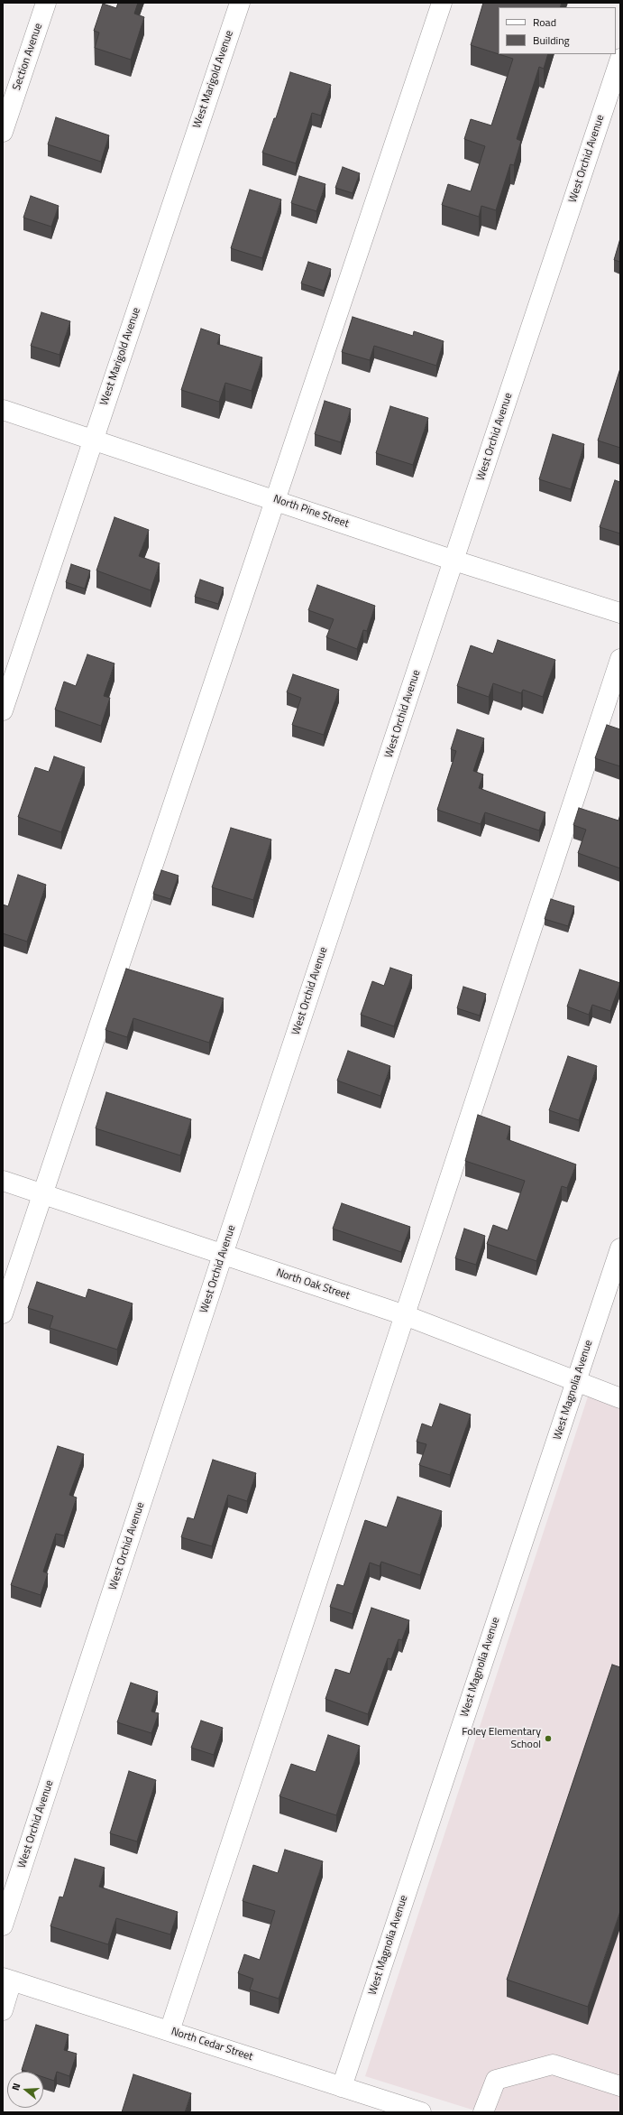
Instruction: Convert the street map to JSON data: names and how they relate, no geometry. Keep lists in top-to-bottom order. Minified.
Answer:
{"streets":{"street":["Section Avenue","West Marigold Avenue","West Orchid Avenue","North Pine Street","North Oak Street","West Magnolia Avenue","North Cedar Street"]},"crossings":[["West Marigold Avenue","North Pine Street"],["West Orchid Avenue","North Pine Street"],["West Orchid Avenue","North Oak Street"],["North Oak Street","West Magnolia Avenue"],["West Magnolia Avenue","North Cedar Street"]],"places":["Foley Elementary School"],"legend":["Road","Building"],"north":"left"}
